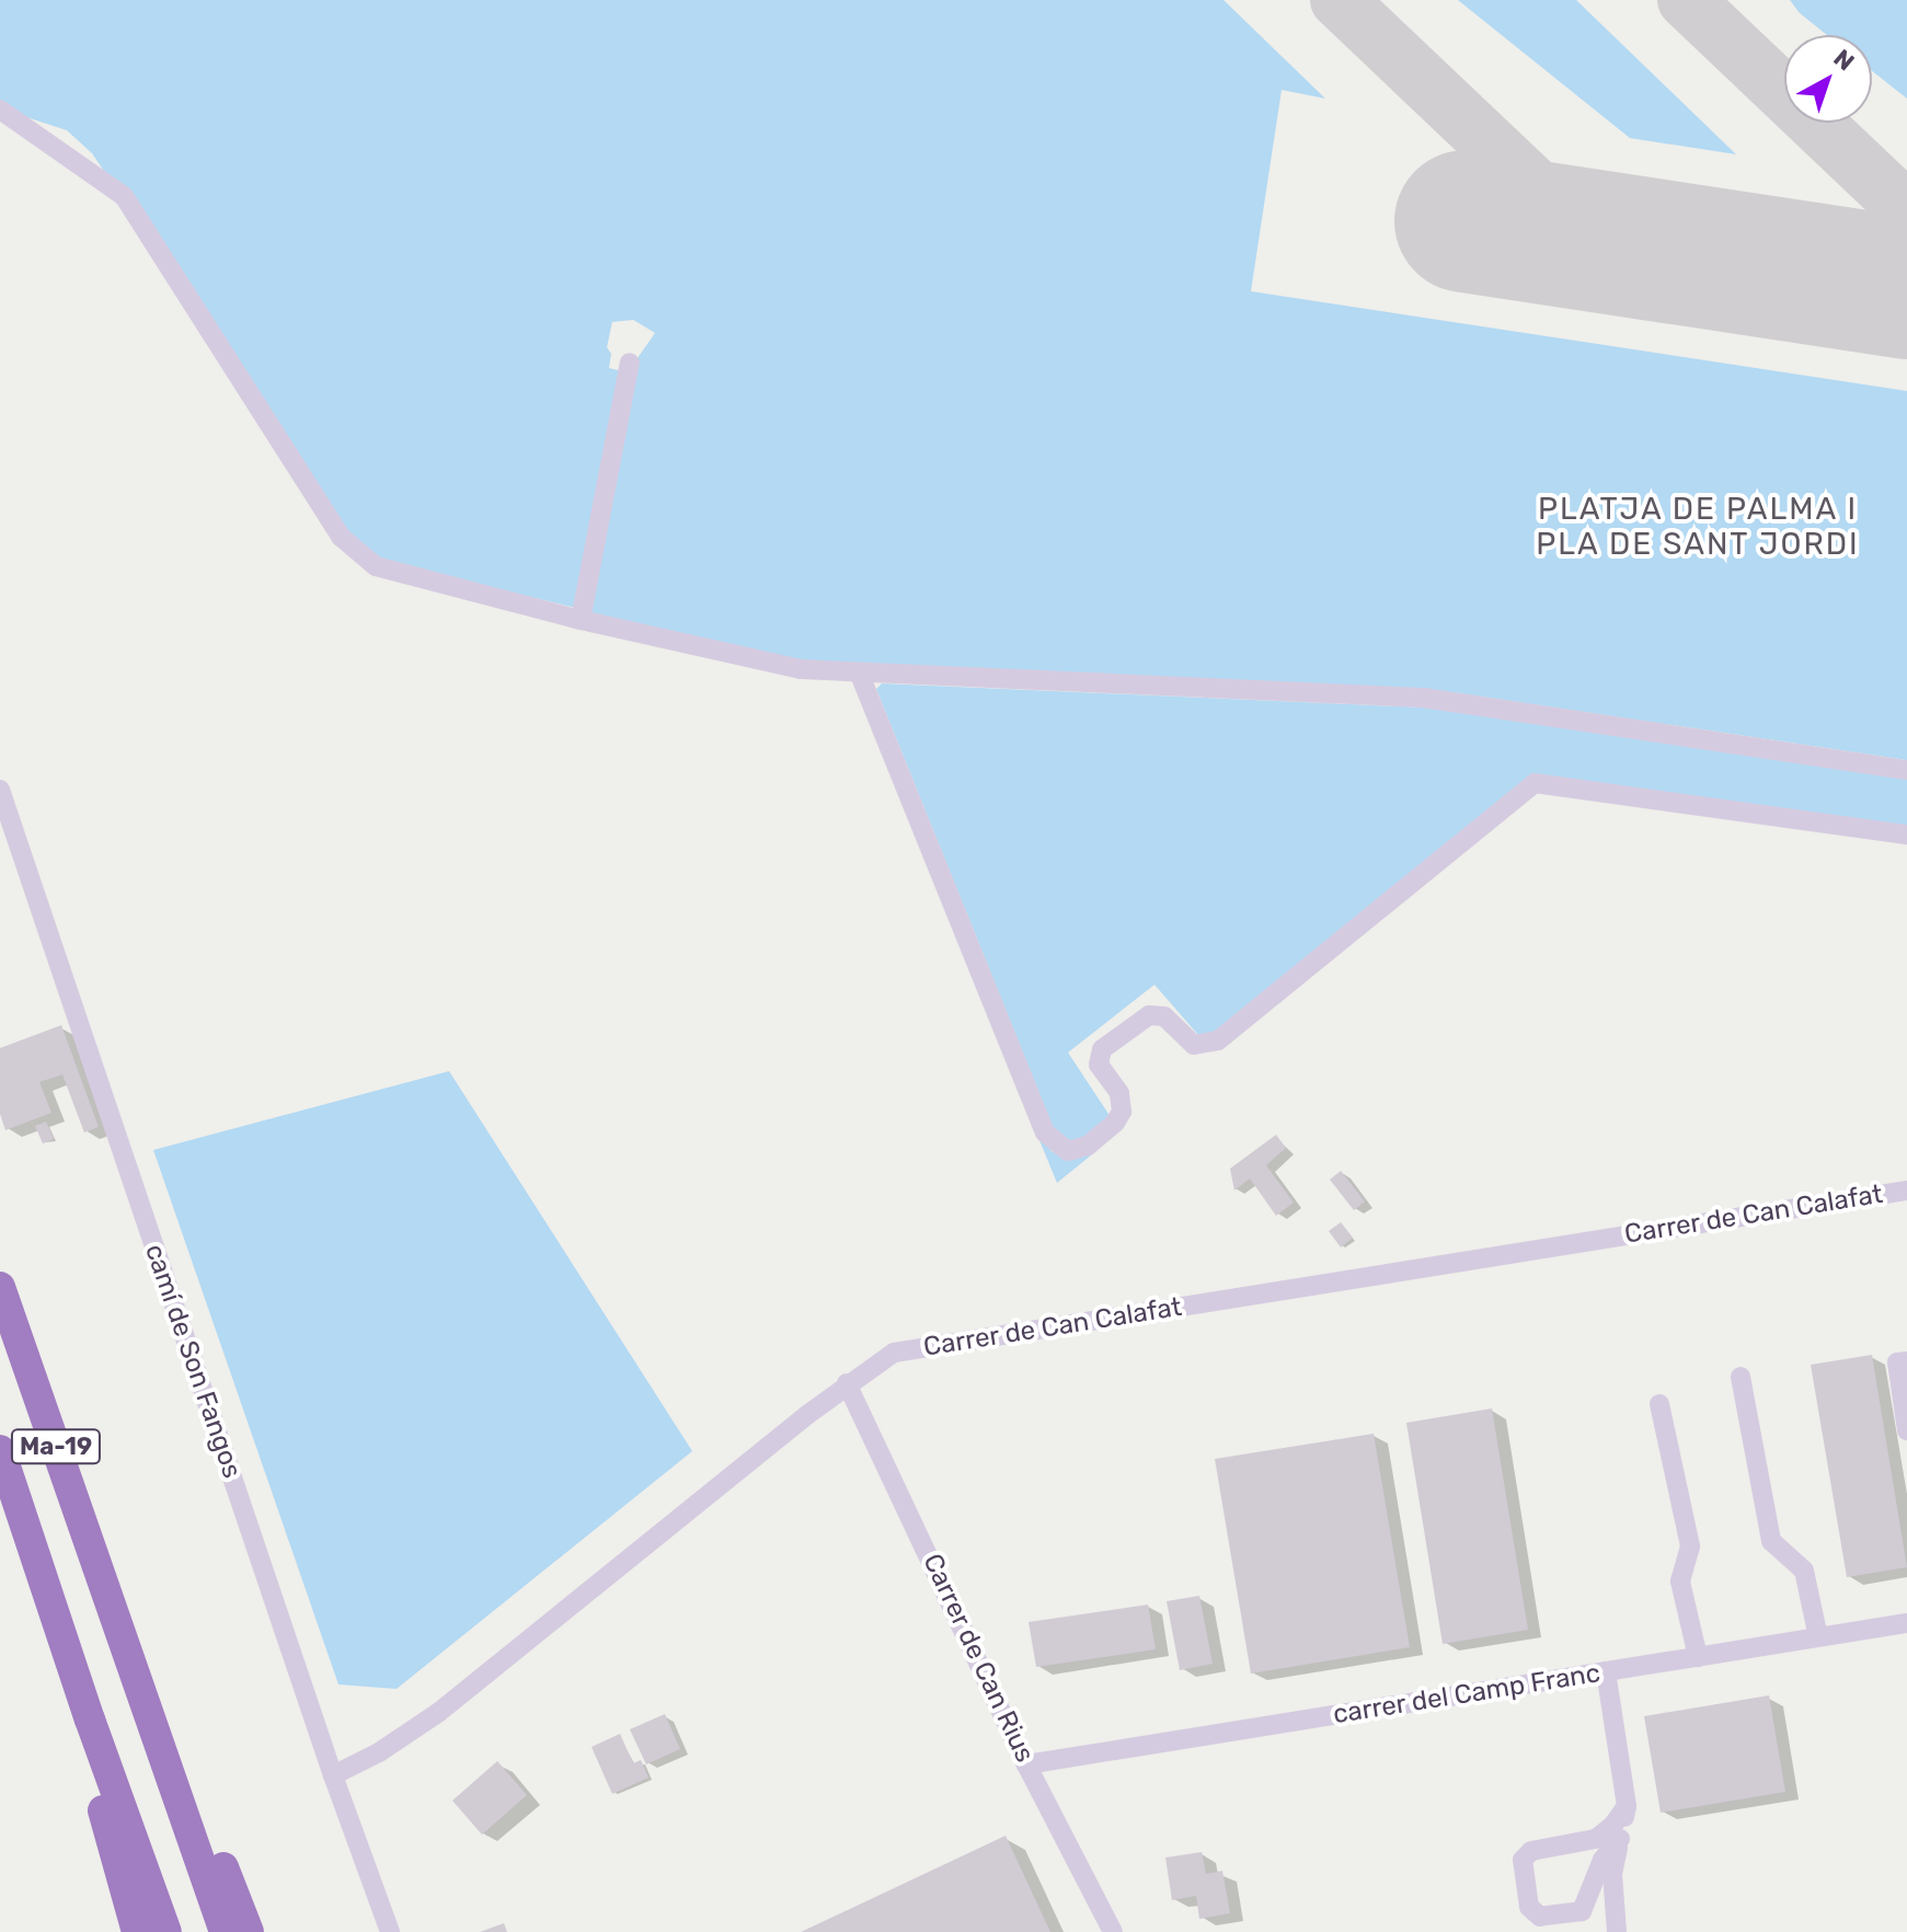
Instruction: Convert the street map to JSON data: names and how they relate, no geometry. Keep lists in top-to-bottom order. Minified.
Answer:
{"streets":{"highway":["Ma-19"],"street":["Carrer de Can Calafat","camí de Son Fangos","Carrer de Can Rius","carrer del Camp Franc"]},"crossings":[["Carrer de Can Calafat","camí de Son Fangos"],["Carrer de Can Calafat","Carrer de Can Rius"],["Carrer de Can Rius","carrer del Camp Franc"]],"districts":["PLATJA DE PALMA I PLA DE SANT JORDI"],"north":"top right"}
